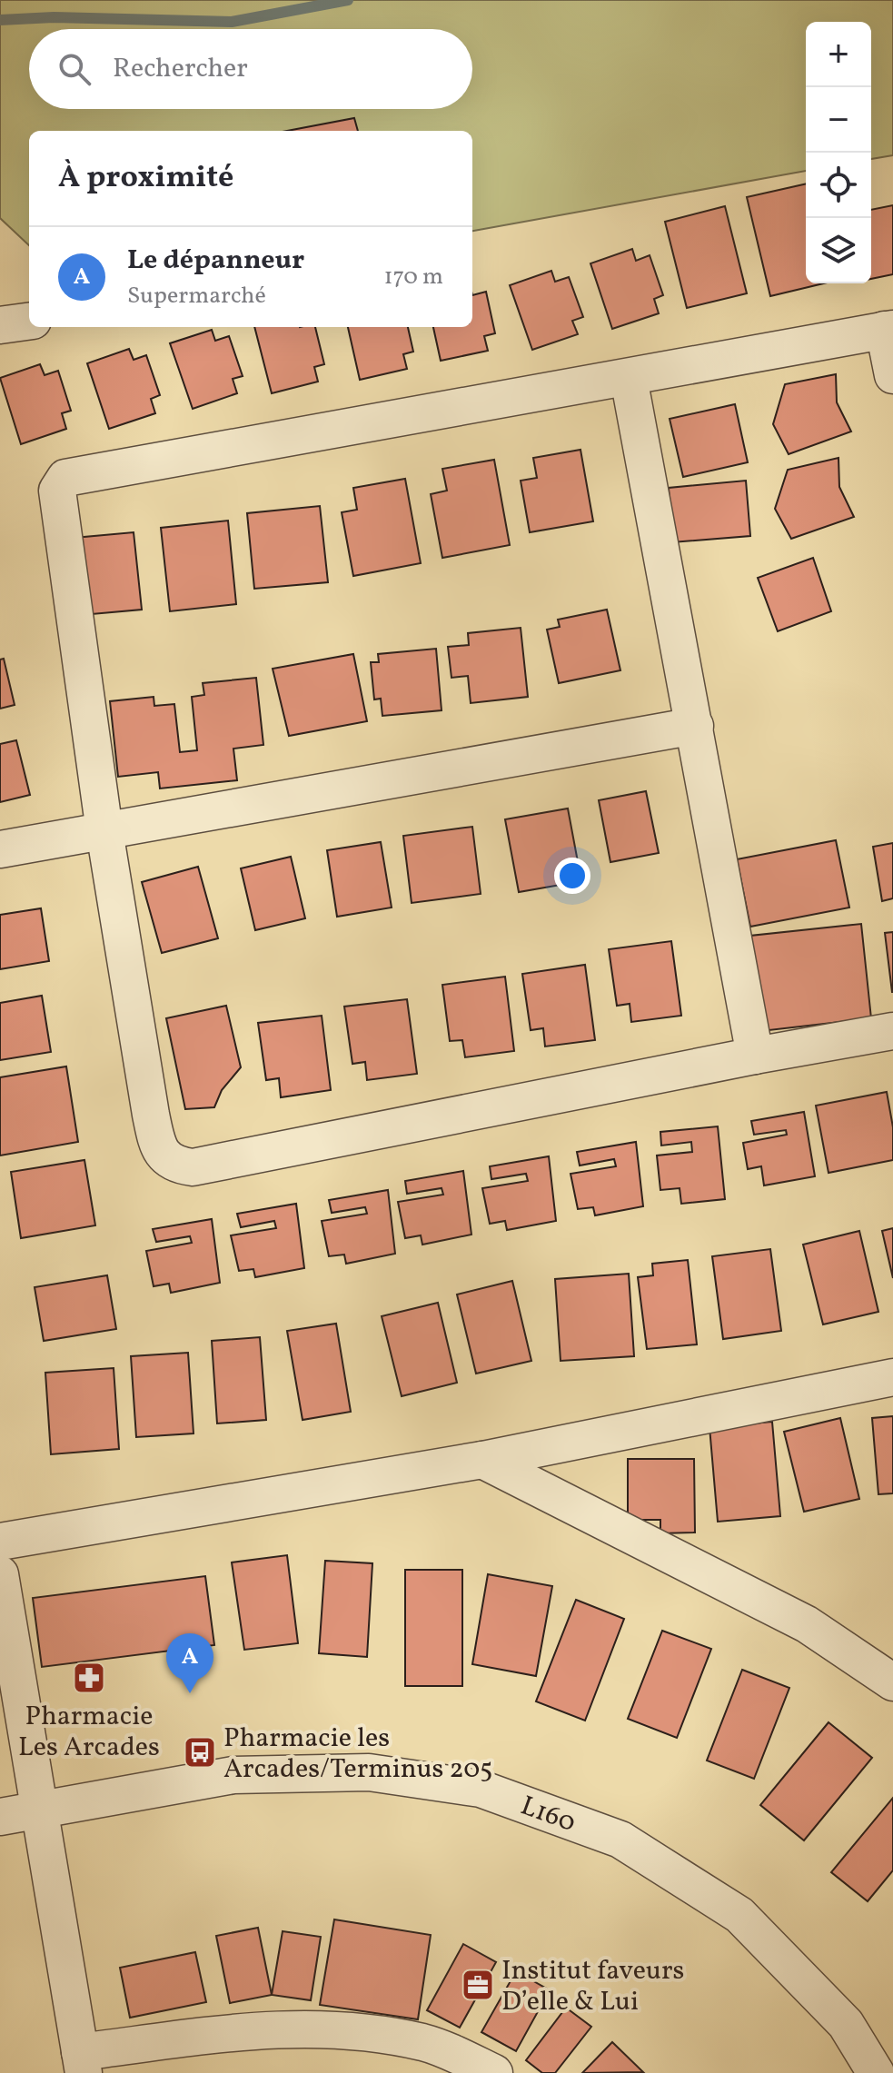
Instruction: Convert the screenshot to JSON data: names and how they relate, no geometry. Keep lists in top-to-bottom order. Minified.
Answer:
{"streets":{"street":["L160"]},"places":{"pharmacy":["Pharmacie Les Arcades"],"bus stop":["Pharmacie les Arcades/Terminus 205"],"office":["Institut faveurs D’elle & Lui"]},"page":{"map_buttons":["+","−"],"search":"Rechercher","heading":"À proximité","list":[{"mark":"A","name":"Le dépanneur","note":"Supermarché","value":"170 m"}],"pins":"A"}}
